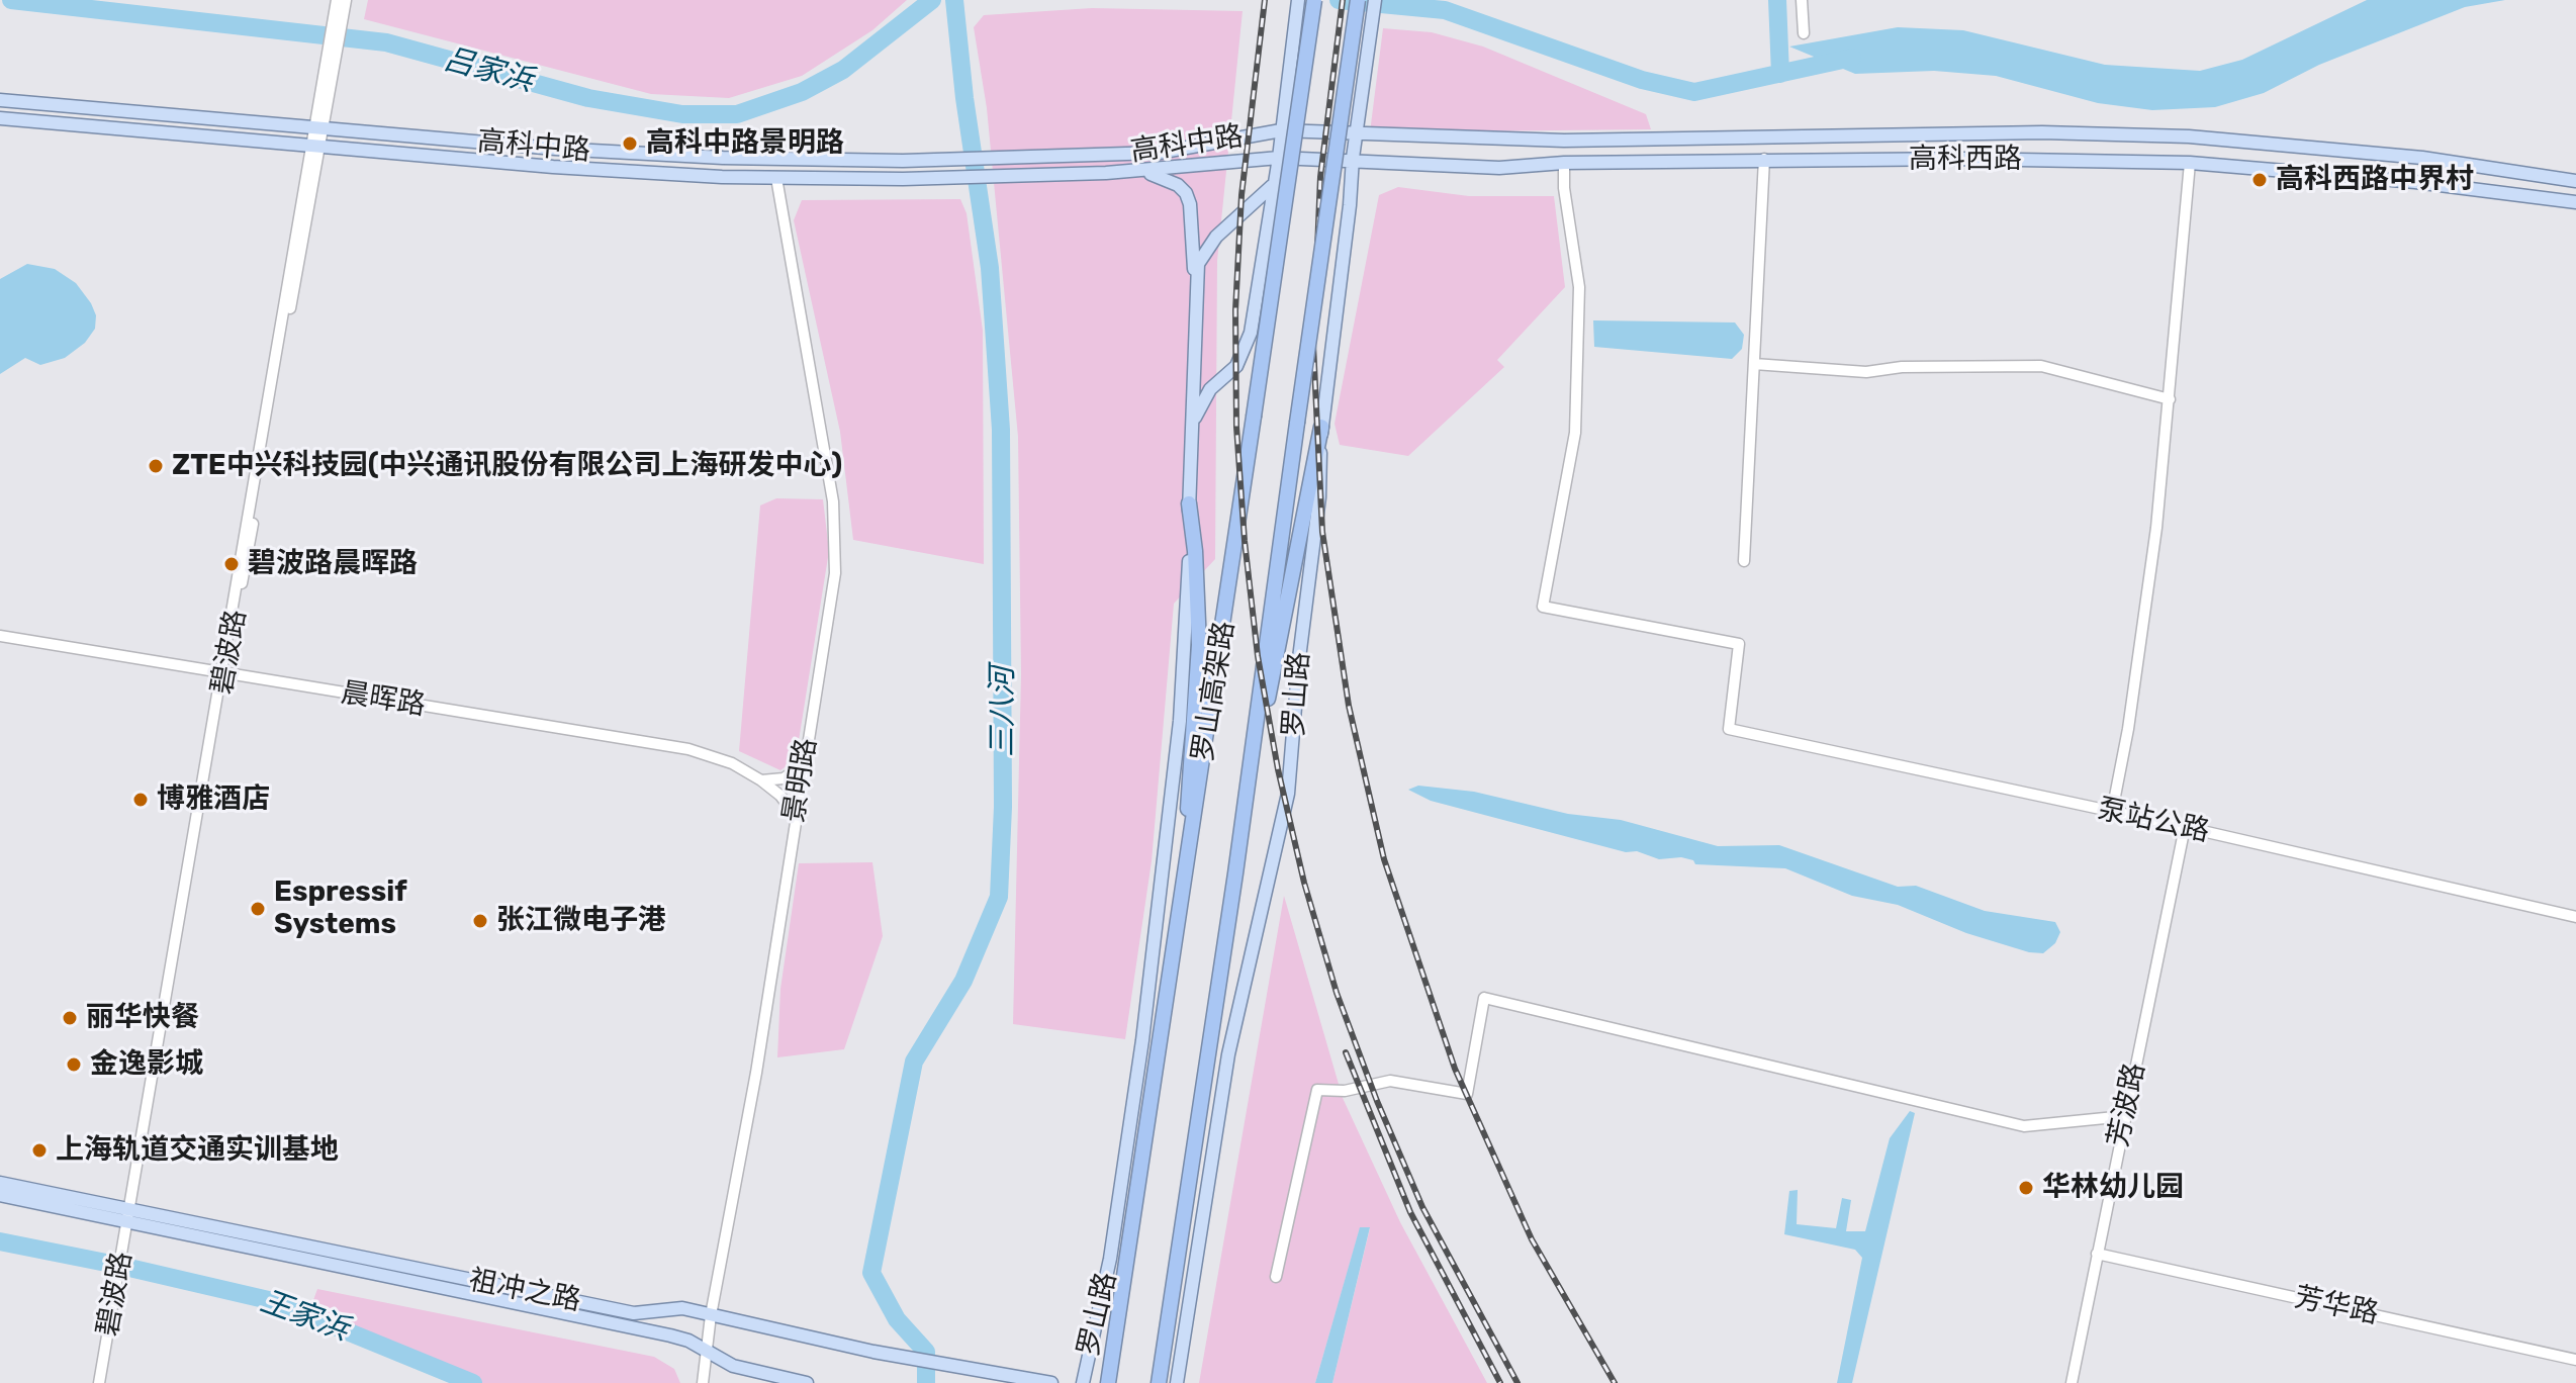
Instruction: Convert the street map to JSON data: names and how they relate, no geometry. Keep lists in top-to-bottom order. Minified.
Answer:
{"streets":{"highway":["罗山高架路"],"main road":["高科中路","高科西路","罗山路","祖冲之路"],"street":["碧波路","晨晖路","景明路","泵站公路","芳波路","芳华路"]},"crossings":[["高科中路","高科西路"],["高科中路","碧波路"],["高科中路","罗山路"],["高科中路","景明路"],["高科西路","罗山路"],["高科西路","泵站公路"],["碧波路","晨晖路"],["碧波路","祖冲之路"],["晨晖路","景明路"],["景明路","祖冲之路"],["泵站公路","芳波路"],["芳波路","芳华路"]],"water":["吕家浜","三八河","王家浜"],"places":["高科中路景明路","高科西路中界村","ZTE中兴科技园(中兴通讯股份有限公司上海研发中心)","碧波路晨晖路","博雅酒店","Espressif Systems","张江微电子港","丽华快餐","金逸影城","上海轨道交通实训基地","华林幼儿园"]}
